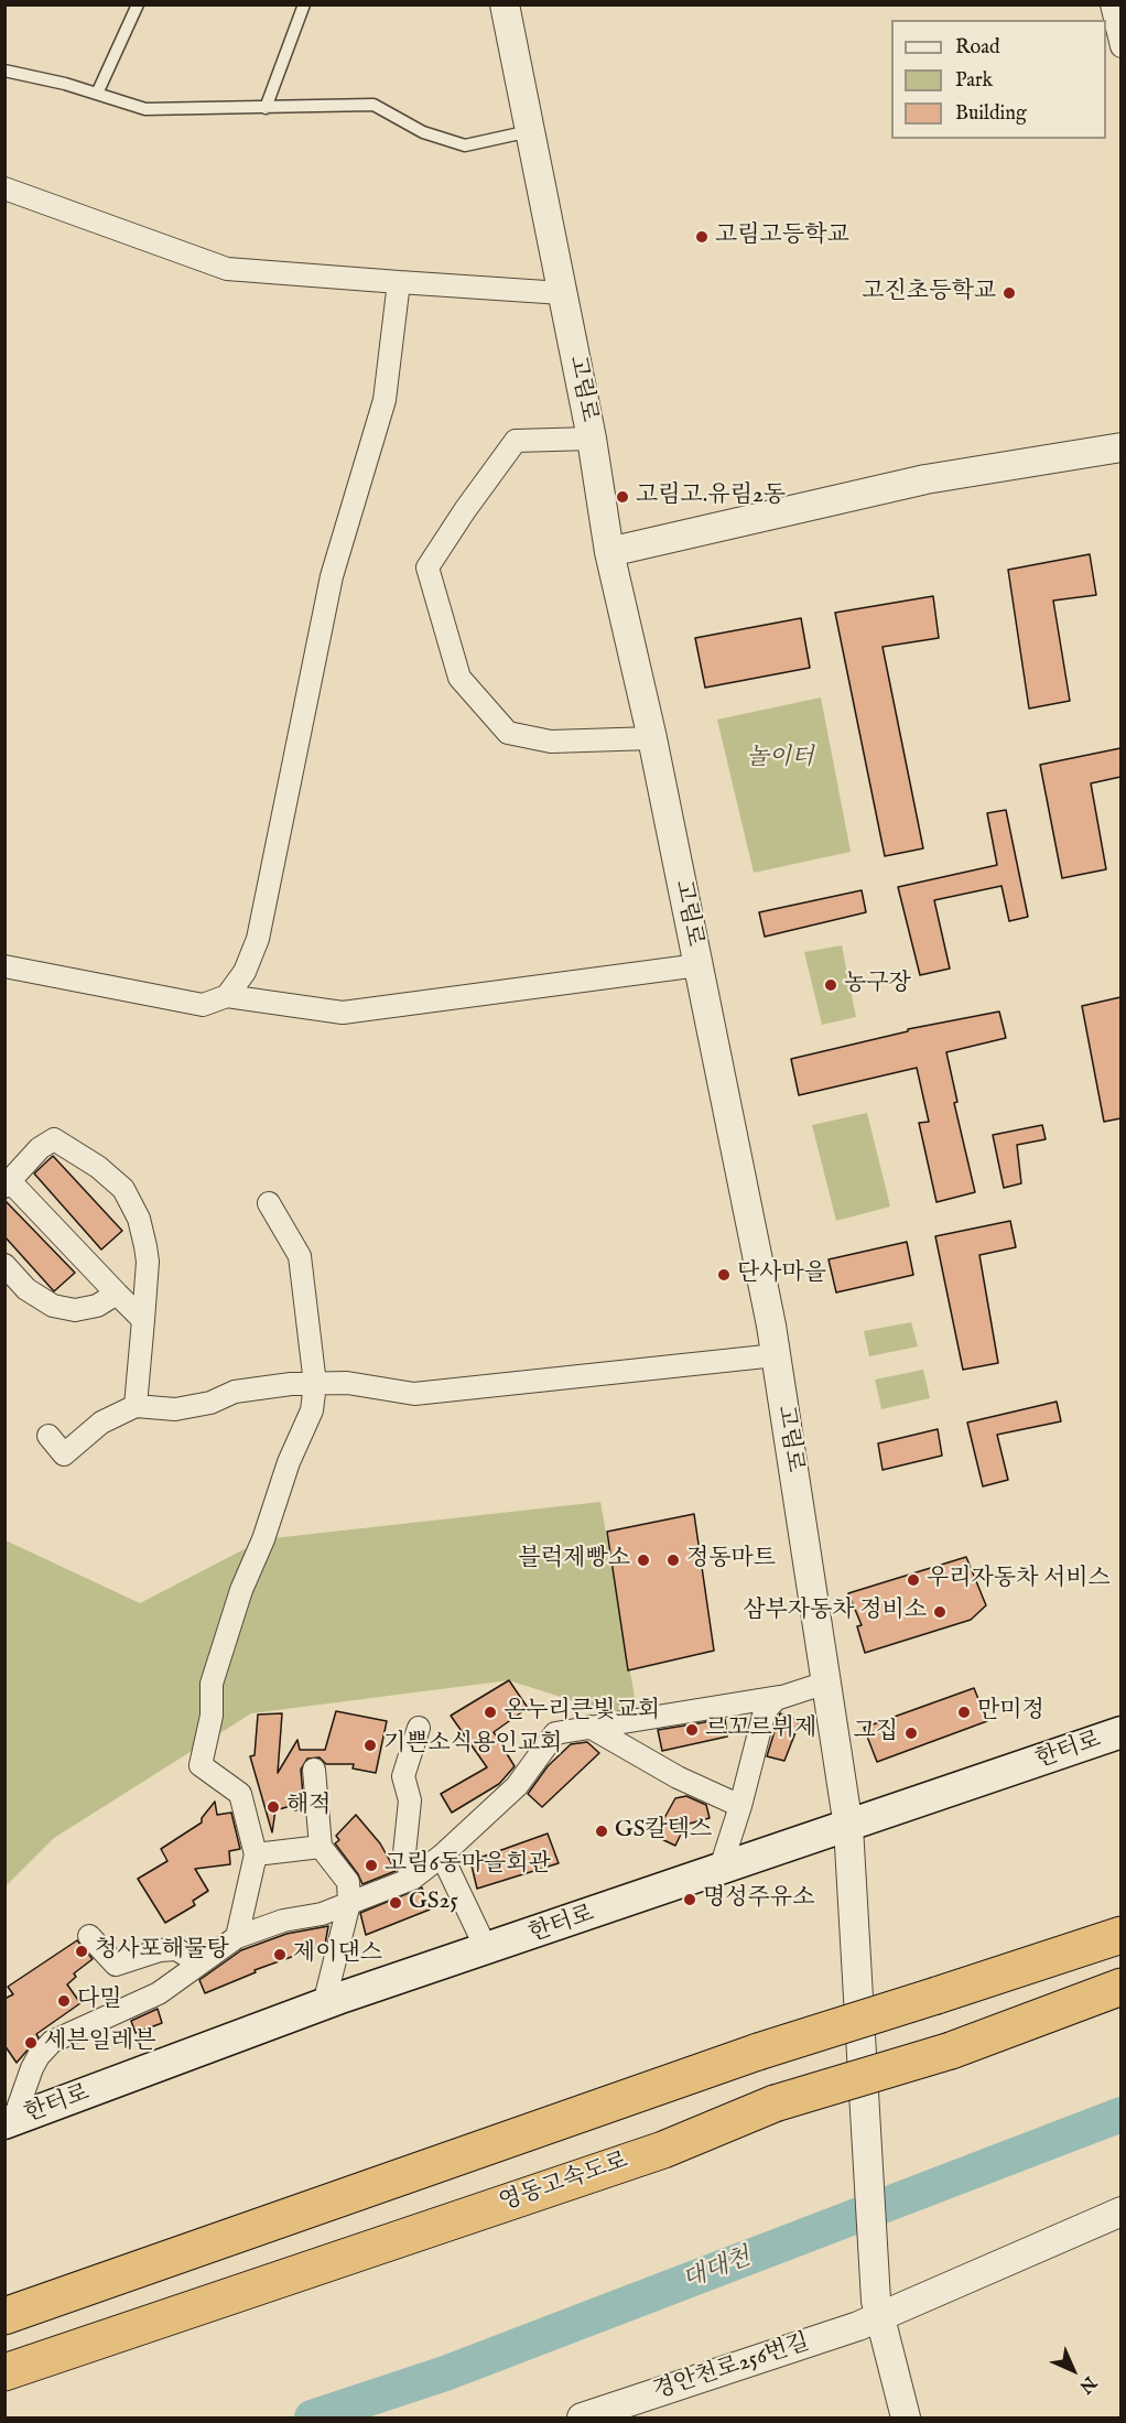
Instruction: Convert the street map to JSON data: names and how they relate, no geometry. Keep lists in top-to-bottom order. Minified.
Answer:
{"streets":{"highway":["영동고속도로"],"main road":["한터로"],"street":["고림로","경안천로256번길"]},"crossings":[["고림로","한터로"],["고림로","경안천로256번길"]],"water":["대대천"],"parks":["놀이터"],"places":["고림고등학교","고진초등학교","고림고.유림2동","농구장","단사마을","블럭제빵소","정동마트","우리자동차 서비스","삼부자동차 정비소","온누리큰빛교회","만미정","르꼬르뷔제","그집","기쁜소식용인교회","해적","GS칼텍스","고림6동마을회관","명성주유소","GS25","청사포해물탕","제이댄스","다밀","세븐일레븐"],"legend":["Road","Park","Building"],"north":"bottom right"}
